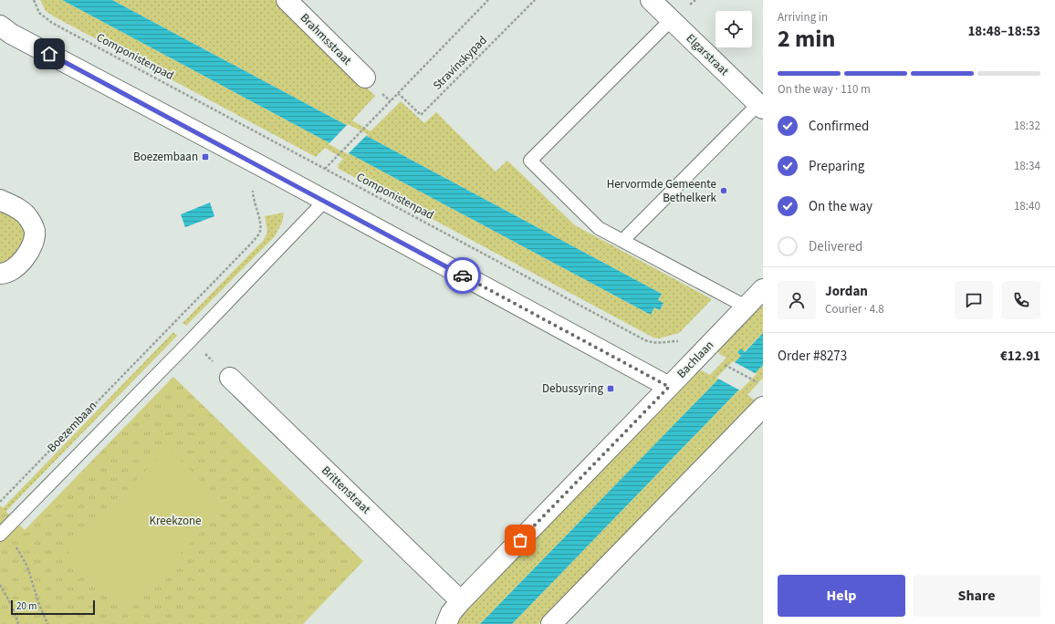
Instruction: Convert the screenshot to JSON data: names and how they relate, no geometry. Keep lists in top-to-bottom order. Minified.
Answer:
{"streets":{"street":["Brahmsstraat","Elgarstraat","Bachlaan","Brittenstraat"],"lane":["Boezembaan"],"path":["Componistenpad","Stravinskypad"]},"crossings":[["Componistenpad","Stravinskypad"],["Componistenpad","Bachlaan"],["Componistenpad","Boezembaan"],["Bachlaan","Boezembaan"]],"parks":["Kreekzone"],"places":{"transit":["Boezembaan","Debussyring"],"other":["Hervormde Gemeente Bethelkerk"]},"scale_bar":"20 m","page":{"heading":["2 min","Arriving in","18:48–18:53"],"panel":["Jordan","Courier · 4.8","Order #8273","€12.91"],"bar":"On the way · 110 m","list":[["Confirmed","18:32"],["Preparing","18:34"],["On the way","18:40"],"Delivered"],"buttons":["Help","Share"],"scale":"20 m"}}
